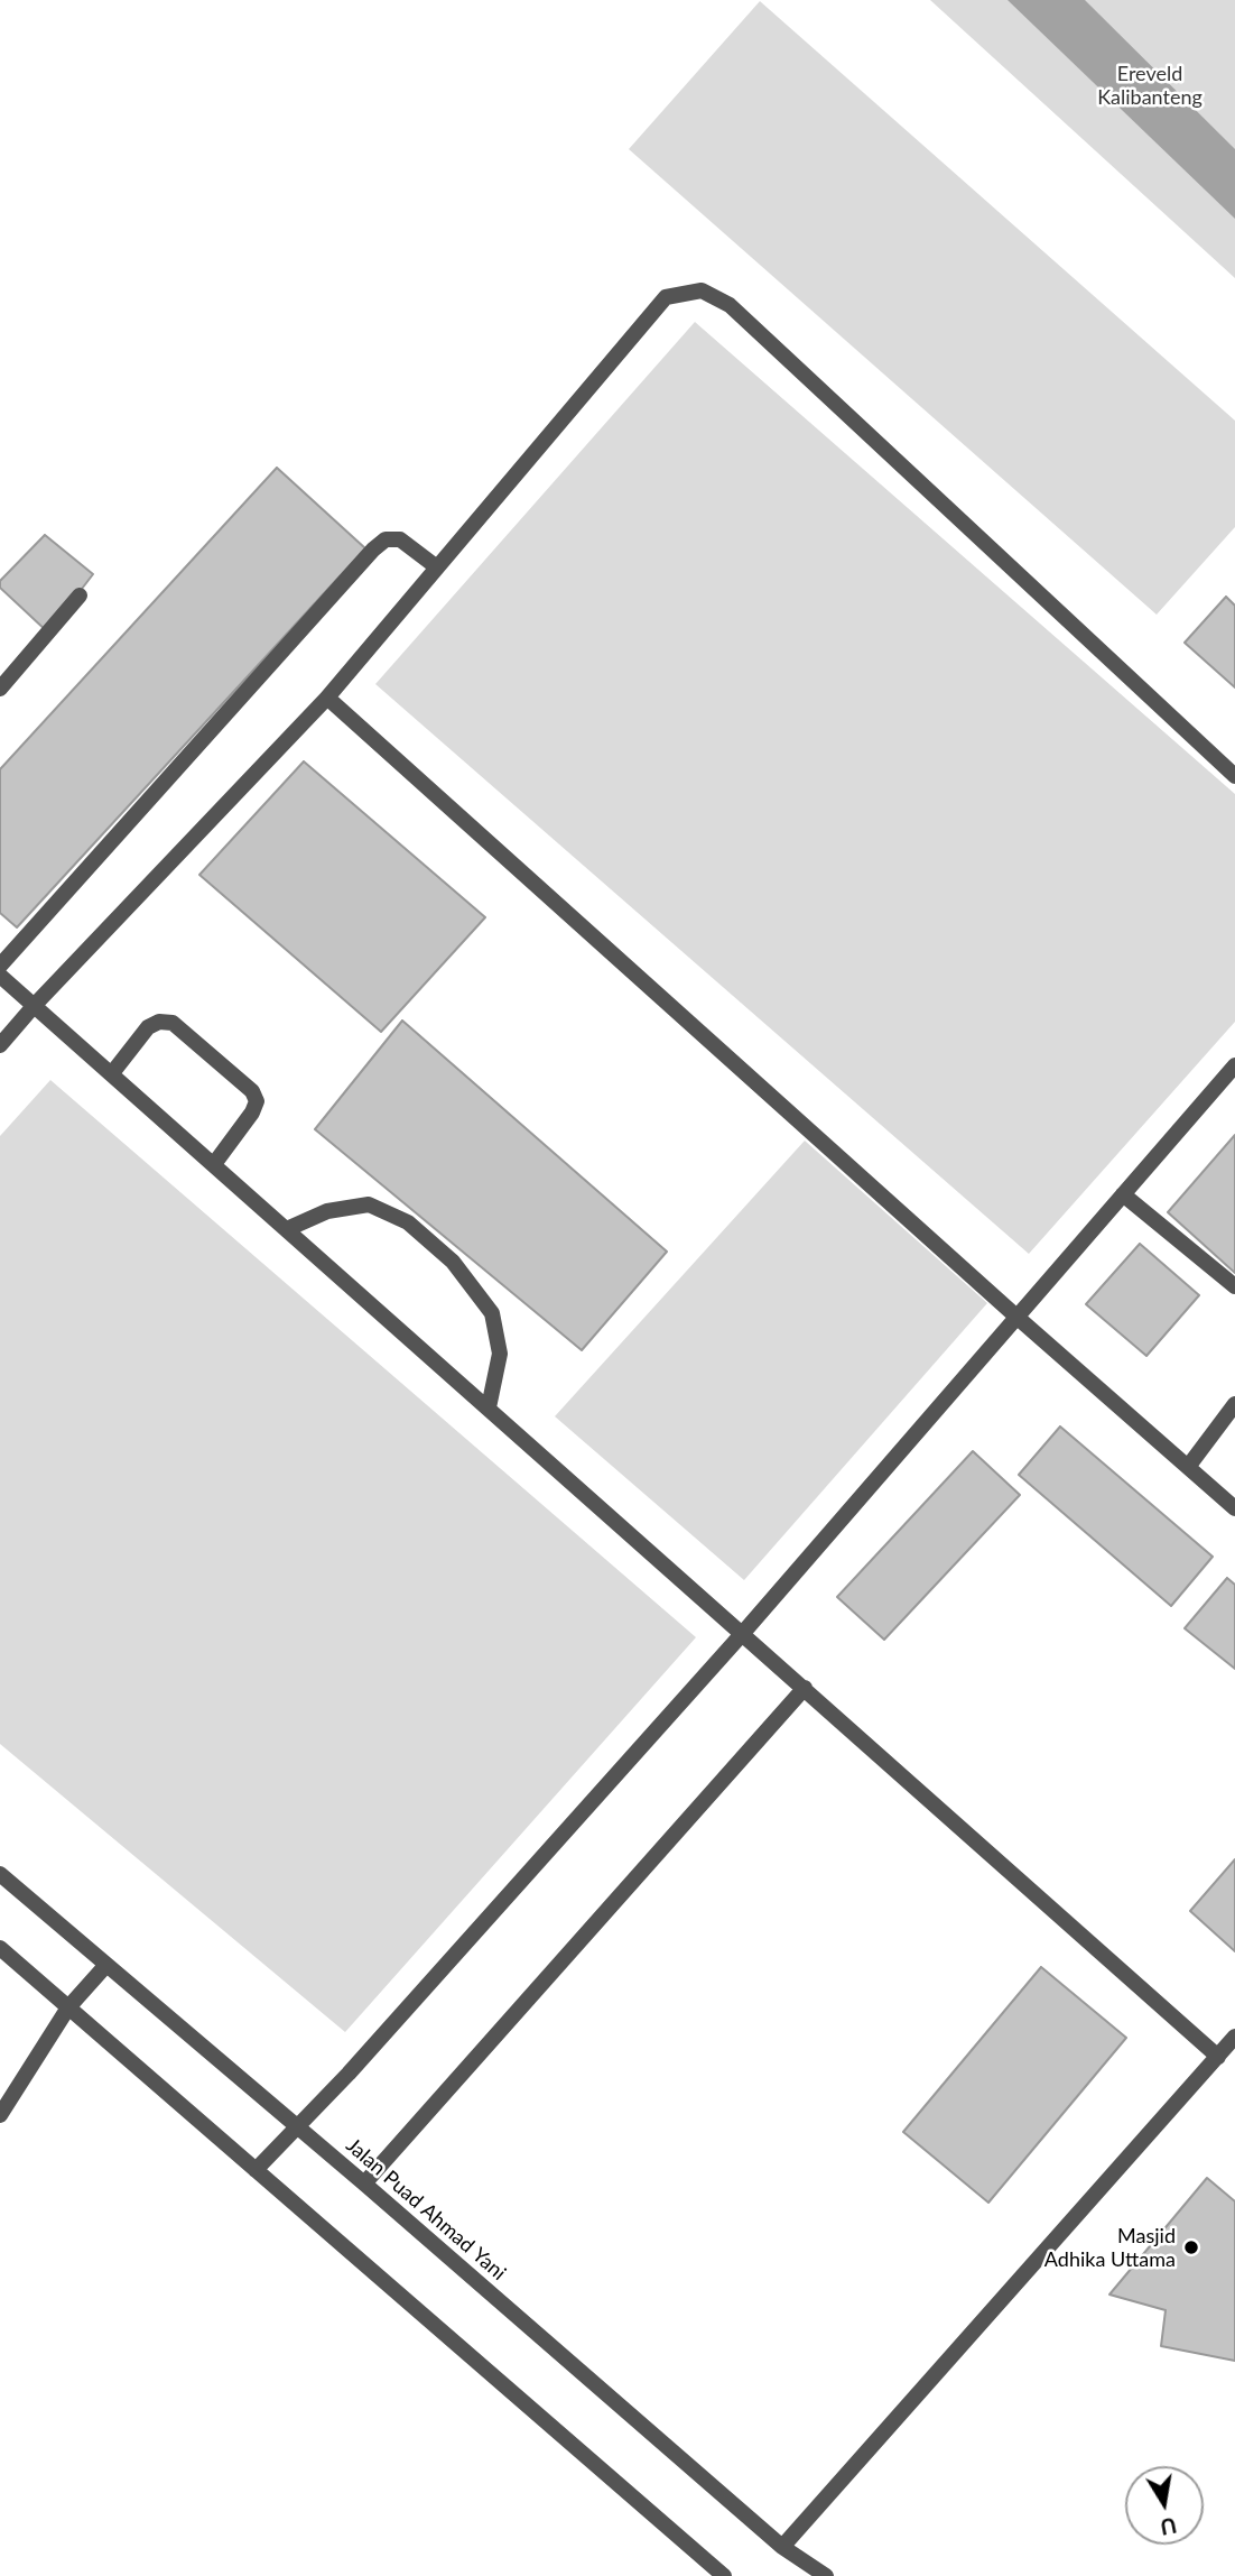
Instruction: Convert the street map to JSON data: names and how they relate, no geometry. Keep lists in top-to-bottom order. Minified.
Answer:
{"streets":{"lane":["Jalan Puad Ahmad Yani"]},"parks":["Ereveld Kalibanteng"],"places":["Masjid Adhika Uttama"],"north":"bottom"}
